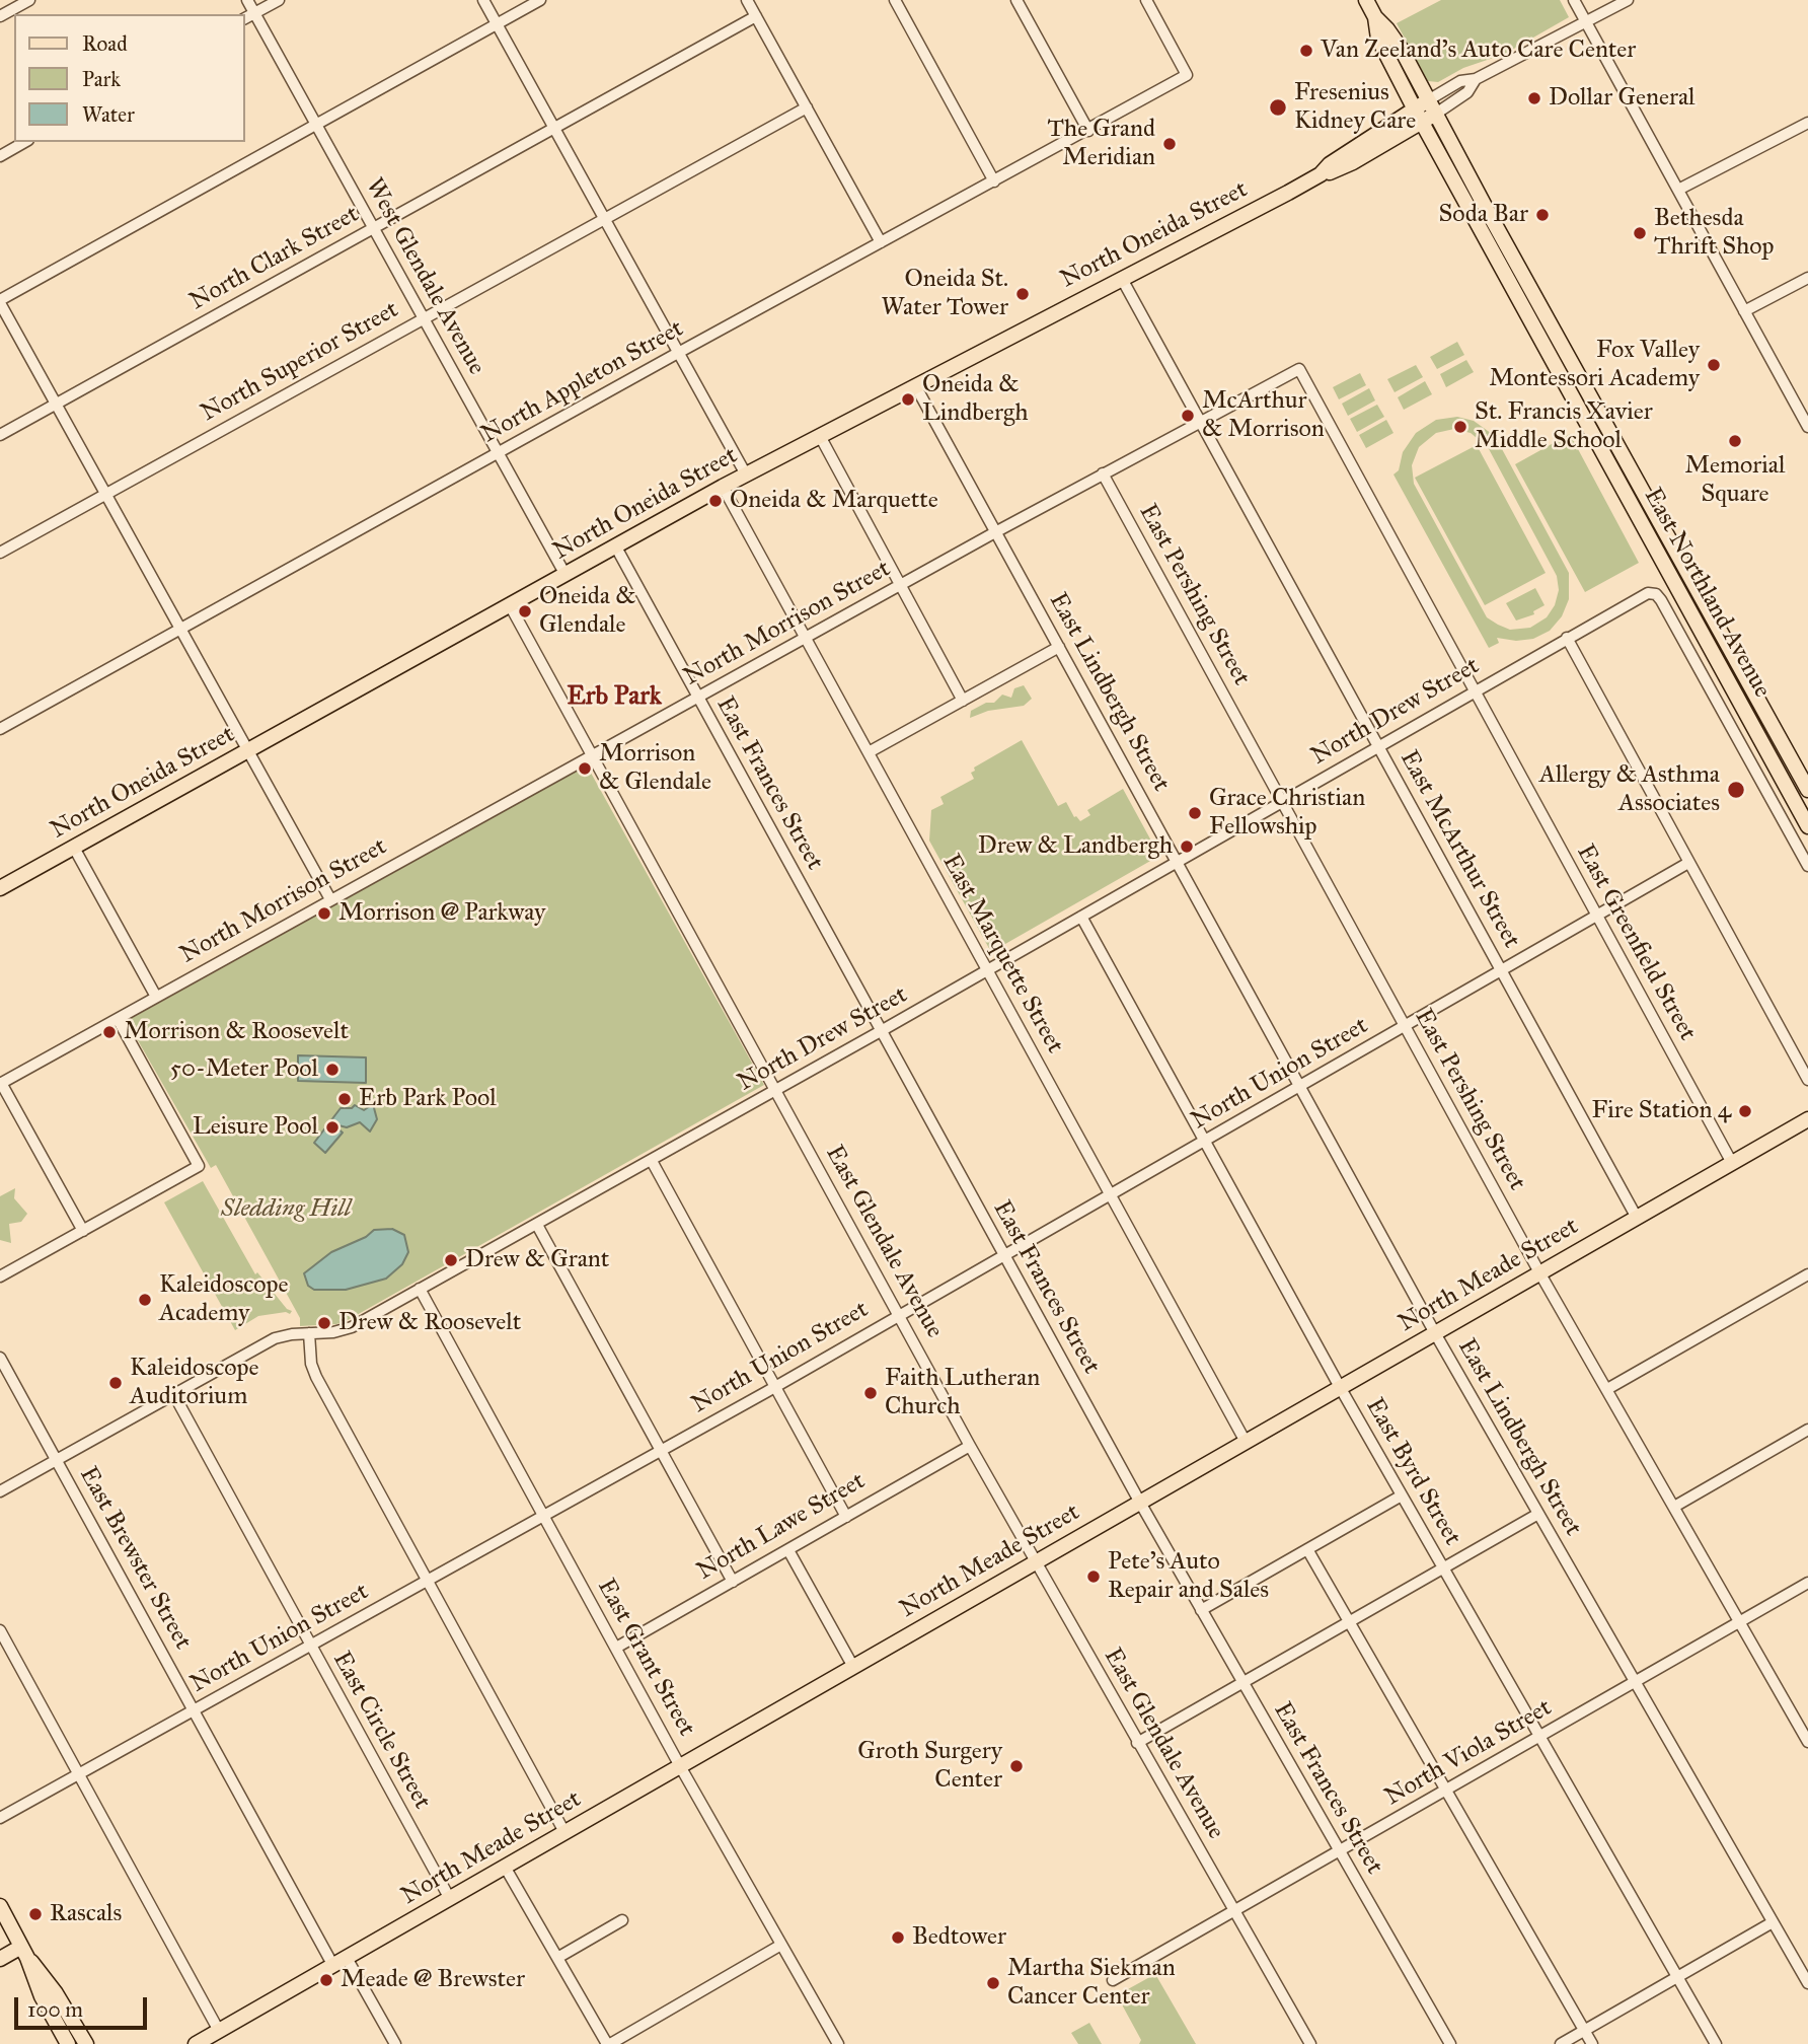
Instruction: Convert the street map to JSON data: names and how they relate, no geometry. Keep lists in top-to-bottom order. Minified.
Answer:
{"streets":{"main road":["North Oneida Street","East Northland Avenue","North Meade Street"],"street":["North Clark Street","West Glendale Avenue","North Superior Street","North Appleton Street","East Pershing Street","North Morrison Street","East Lindbergh Street","North Drew Street","East Frances Street","East McArthur Street","East Greenfield Street","East Marquette Street","North Union Street","East Glendale Avenue","East Byrd Street","North Lawe Street","East Brewster Street","East Grant Street","East Circle Street","North Viola Street"]},"crossings":[["North Oneida Street","West Glendale Avenue"],["North Oneida Street","East Northland Avenue"],["North Oneida Street","East Lindbergh Street"],["North Oneida Street","East Frances Street"],["North Oneida Street","East McArthur Street"],["North Oneida Street","East Marquette Street"],["North Oneida Street","East Glendale Avenue"],["North Clark Street","West Glendale Avenue"],["West Glendale Avenue","North Superior Street"],["West Glendale Avenue","North Appleton Street"],["East Pershing Street","North Morrison Street"],["East Pershing Street","North Drew Street"],["East Pershing Street","North Union Street"],["East Pershing Street","North Meade Street"],["East Pershing Street","North Viola Street"],["North Morrison Street","East Lindbergh Street"],["North Morrison Street","East Frances Street"],["North Morrison Street","East McArthur Street"],["North Morrison Street","East Greenfield Street"],["North Morrison Street","East Marquette Street"],["North Morrison Street","East Glendale Avenue"],["East Lindbergh Street","North Drew Street"],["East Lindbergh Street","North Union Street"],["East Lindbergh Street","North Meade Street"],["East Lindbergh Street","North Viola Street"],["North Drew Street","East Frances Street"],["North Drew Street","East McArthur Street"],["North Drew Street","East Greenfield Street"],["North Drew Street","East Marquette Street"],["North Drew Street","East Glendale Avenue"],["North Drew Street","East Byrd Street"],["North Drew Street","East Brewster Street"],["North Drew Street","East Grant Street"],["North Drew Street","East Circle Street"],["East Frances Street","North Union Street"],["East Frances Street","North Meade Street"],["East Frances Street","North Viola Street"],["East McArthur Street","North Union Street"],["East McArthur Street","North Meade Street"],["East Greenfield Street","North Union Street"],["East Greenfield Street","North Meade Street"],["East Marquette Street","North Union Street"],["East Marquette Street","North Meade Street"],["North Union Street","East Glendale Avenue"],["North Union Street","East Byrd Street"],["North Union Street","East Brewster Street"],["North Union Street","East Grant Street"],["North Union Street","East Circle Street"],["East Glendale Avenue","North Meade Street"],["East Glendale Avenue","North Lawe Street"],["East Glendale Avenue","North Viola Street"],["North Meade Street","East Byrd Street"],["North Meade Street","East Brewster Street"],["North Meade Street","East Grant Street"],["North Meade Street","East Circle Street"],["East Byrd Street","North Viola Street"],["North Lawe Street","East Grant Street"]],"districts":["Erb Park"],"parks":["Sledding Hill"],"places":["Van Zeeland's Auto Care Center","Dollar General","Fresenius Kidney Care","The Grand Meridian","Soda Bar","Bethesda Thrift Shop","Oneida St. Water Tower","Fox Valley Montessori Academy","Oneida & Lindbergh","McArthur & Morrison","St. Francis Xavier Middle School","Memorial Square","Oneida & Marquette","Oneida & Glendale","Morrison & Glendale","Allergy & Asthma Associates","Grace Christian Fellowship","Drew & Landbergh","Morrison @ Parkway","Morrison & Roosevelt","50-Meter Pool","Erb Park Pool","Fire Station 4","Leisure Pool","Drew & Grant","Kaleidoscope Academy","Drew & Roosevelt","Kaleidoscope Auditorium","Faith Lutheran Church","Pete's Auto Repair and Sales","Groth Surgery Center","Rascals","Bedtower","Meade @ Brewster","Martha Siekman Cancer Center"],"legend":["Road","Park","Water"],"scale_bar":"100 m"}
